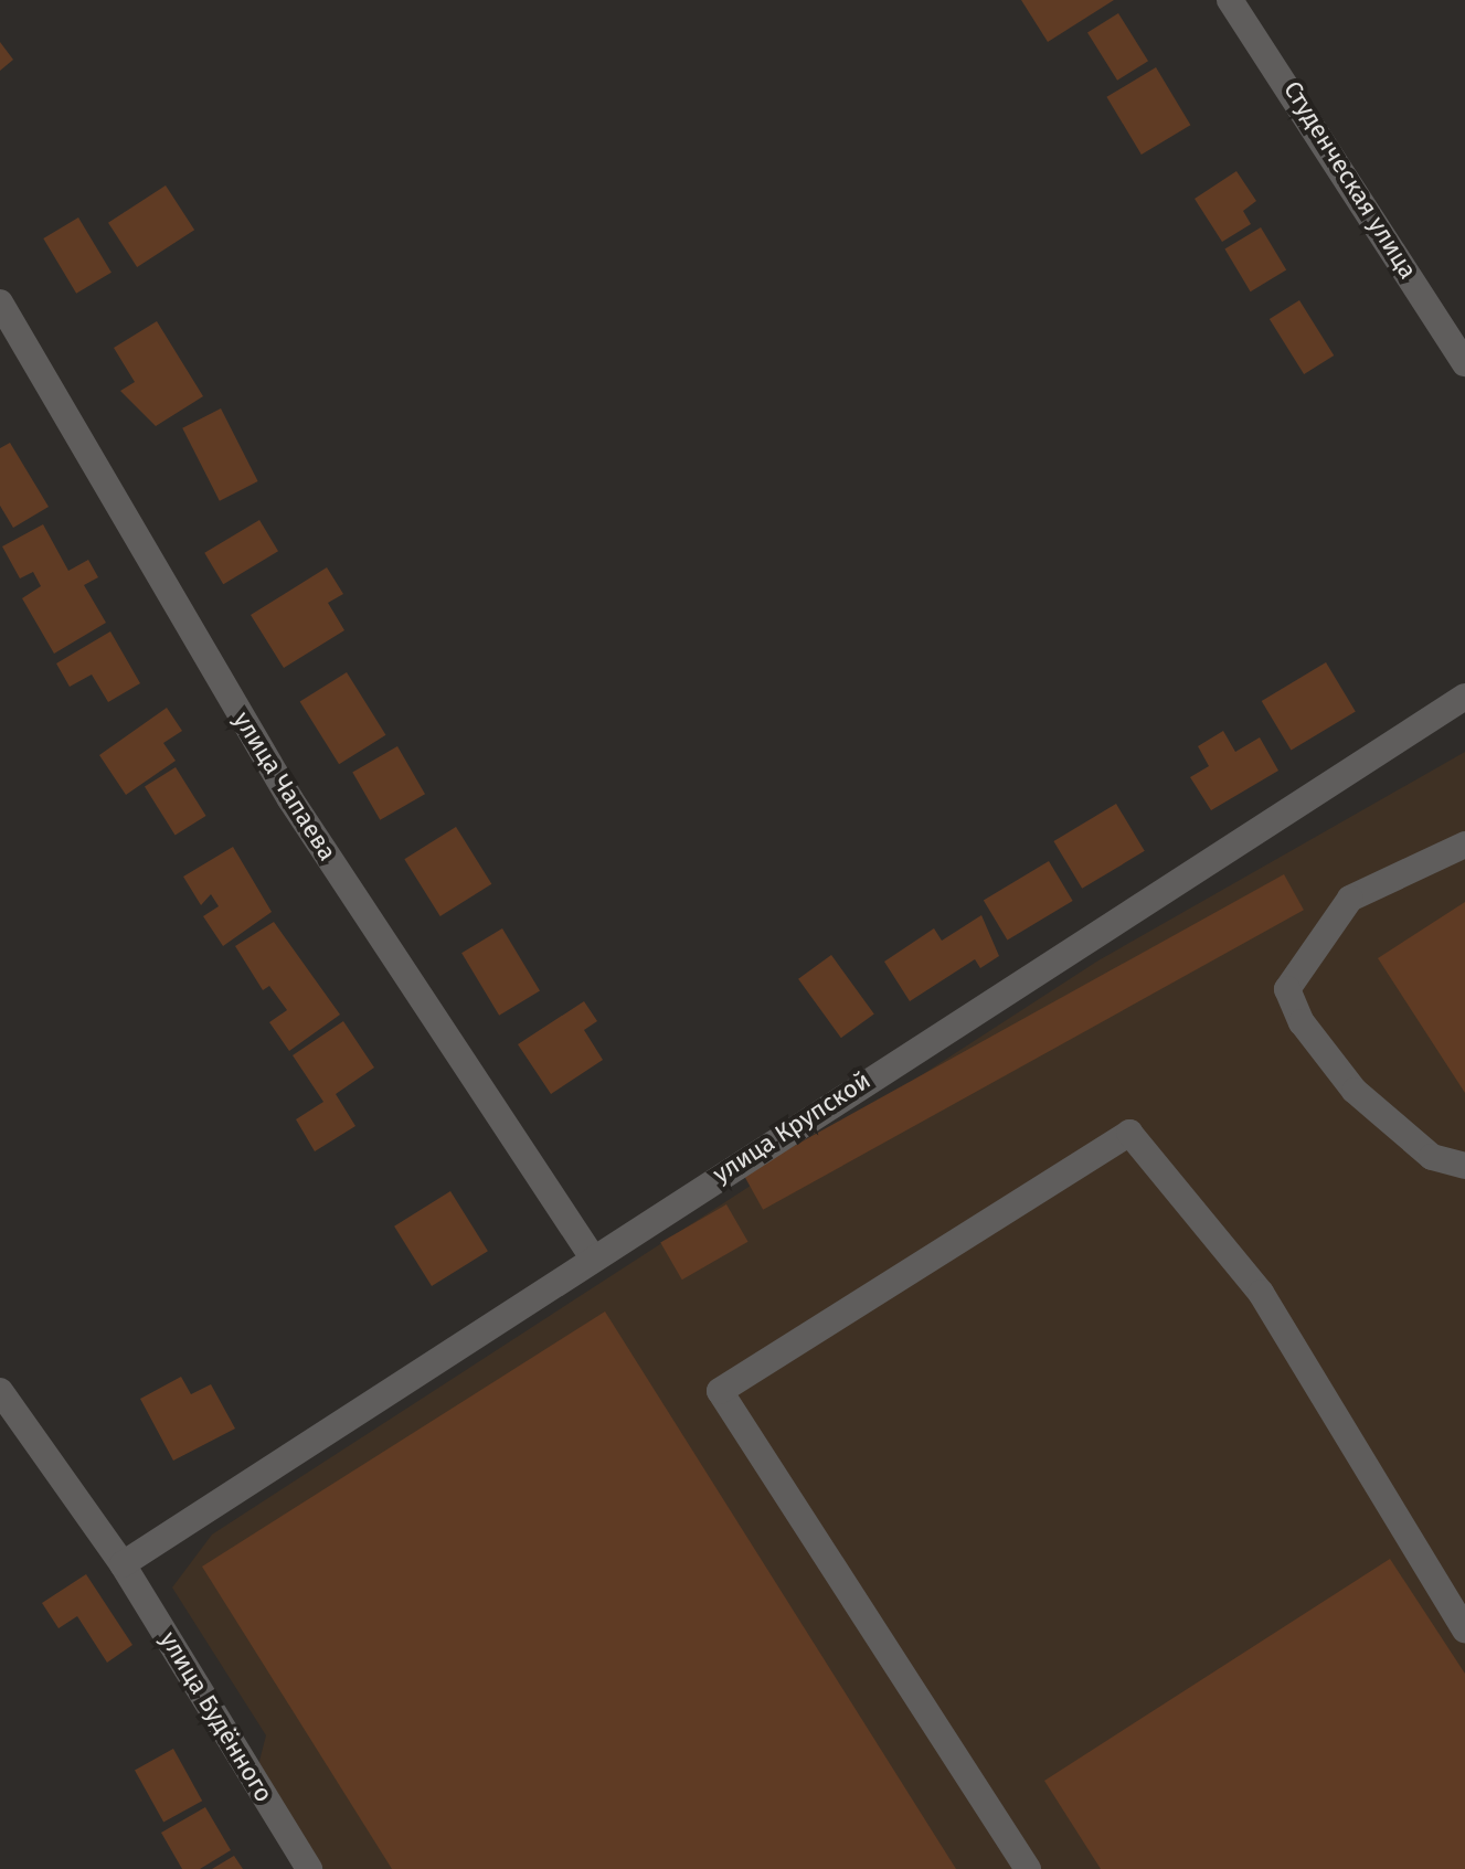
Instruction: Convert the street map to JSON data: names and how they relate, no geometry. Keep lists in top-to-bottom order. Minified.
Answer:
{"streets":{"street":["Студенческая улица","улица Чапаева","улица Крупской","улица Будённого"]},"crossings":[["улица Чапаева","улица Крупской"],["улица Крупской","улица Будённого"]]}
